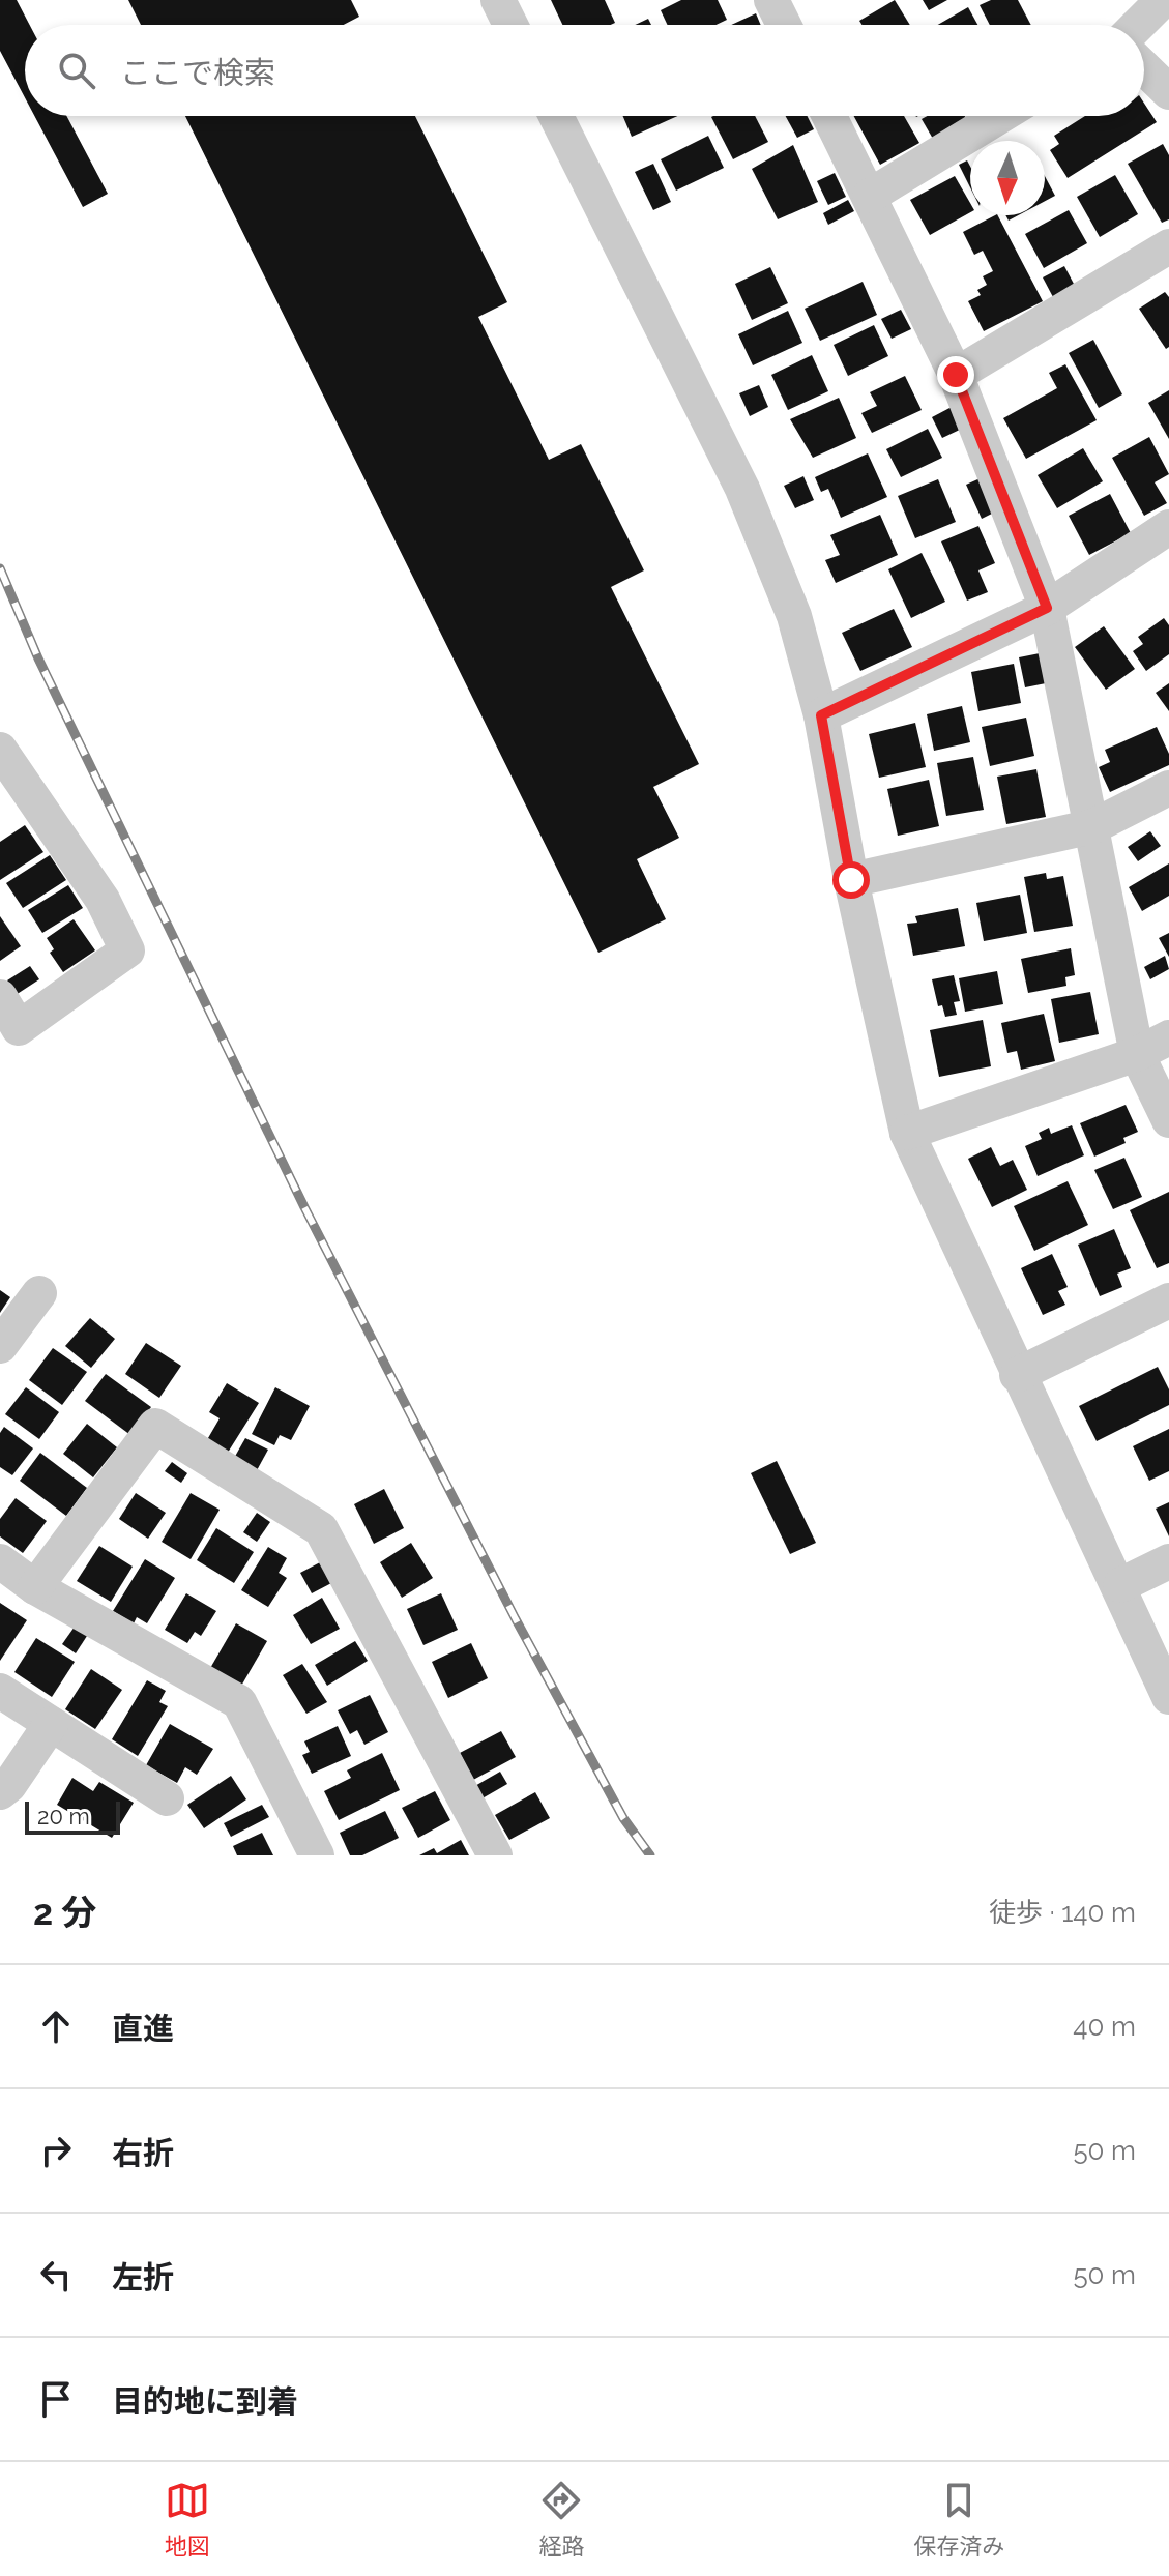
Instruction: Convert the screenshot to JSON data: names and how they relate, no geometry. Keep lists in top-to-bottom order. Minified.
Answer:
{"scale_bar":"20 m","north":"bottom","page":{"search":"ここで検索","scale":"20 m","heading":["2 分","徒歩 · 140 m"],"list":[["直進","40 m"],["右折","50 m"],["左折","50 m"],"目的地に到着"],"nav":["地図","経路","保存済み"]}}
